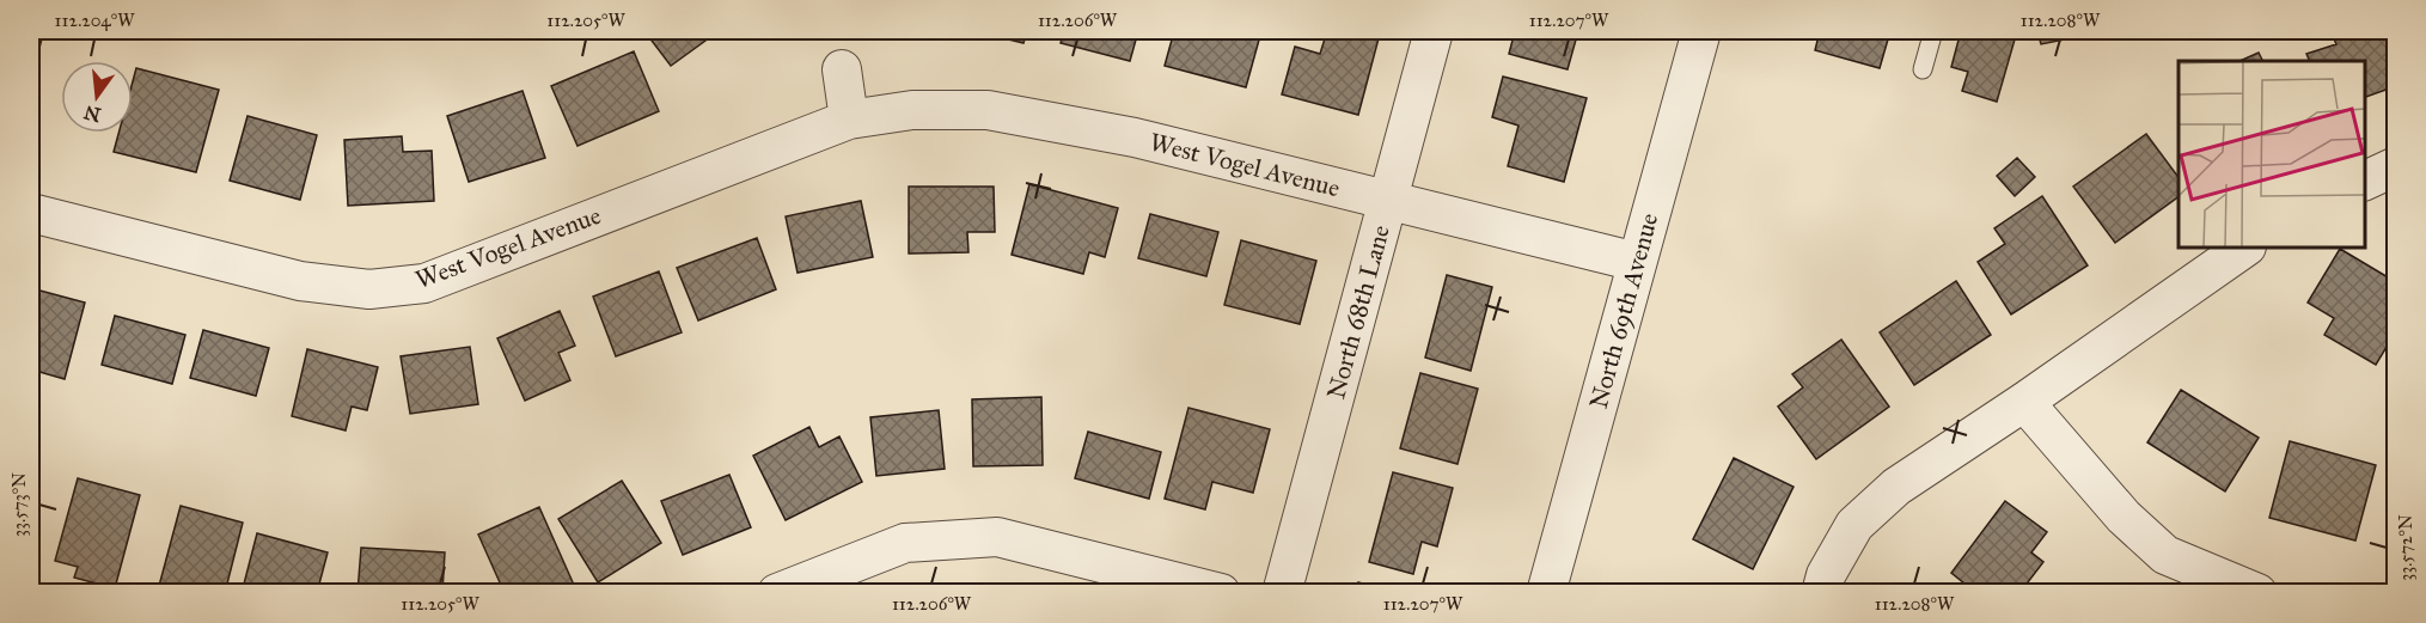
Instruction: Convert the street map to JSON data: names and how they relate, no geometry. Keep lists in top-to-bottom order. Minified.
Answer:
{"streets":{"street":["West Vogel Avenue","North 69th Avenue","North 68th Lane"]},"crossings":[["West Vogel Avenue","North 69th Avenue"],["West Vogel Avenue","North 68th Lane"]],"north":"bottom","coordinates":["112.204°W","112.205°W","112.206°W","112.207°W","112.208°W","33.573°N","33.572°N"]}
